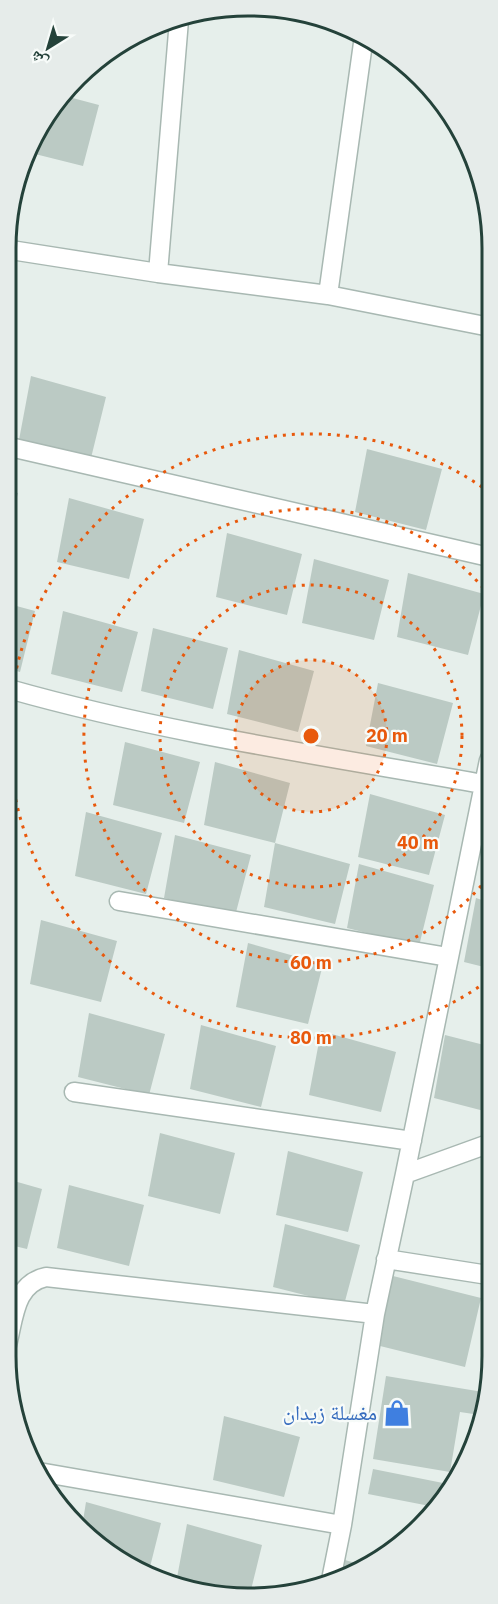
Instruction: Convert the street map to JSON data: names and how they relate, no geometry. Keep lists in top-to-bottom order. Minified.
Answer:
{"places":{"shop":["مغسلة زيدان"]},"north":"bottom left","rings":["20 m","40 m","60 m","80 m"]}
